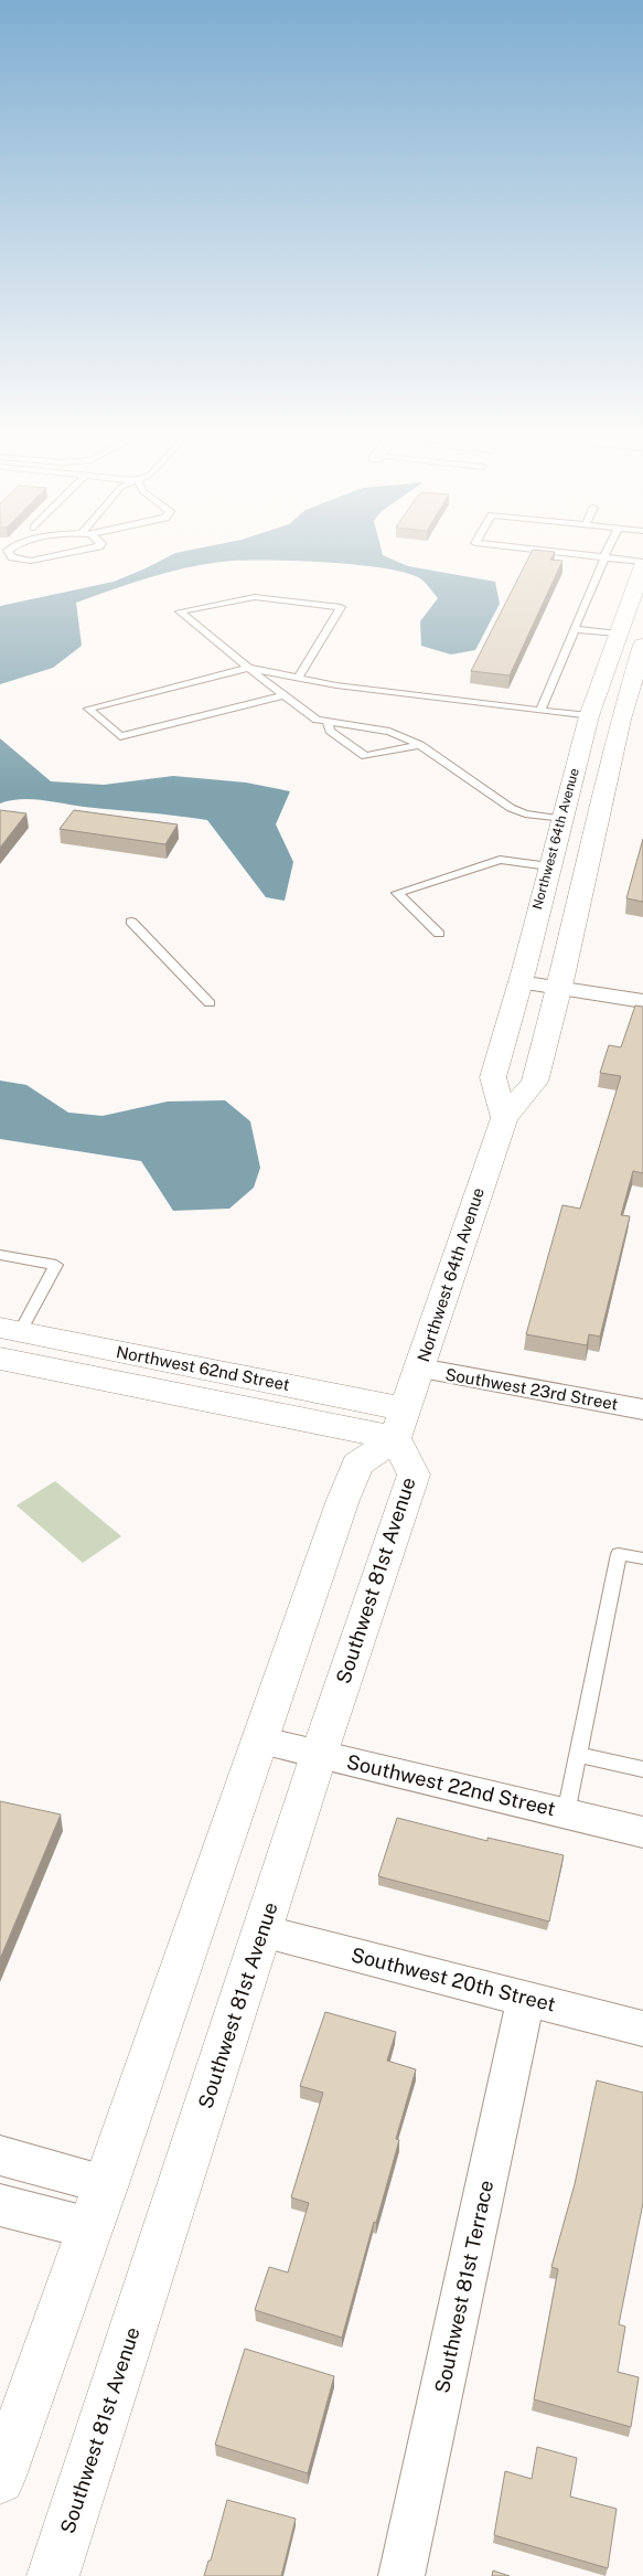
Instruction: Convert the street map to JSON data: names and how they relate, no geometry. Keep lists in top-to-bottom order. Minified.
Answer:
{"streets":{"street":["Northwest 64th Avenue","Northwest 62nd Street","Southwest 23rd Street","Southwest 81st Avenue","Southwest 22nd Street","Southwest 20th Street","Southwest 81st Terrace"]},"crossings":[["Northwest 64th Avenue","Southwest 23rd Street"],["Northwest 62nd Street","Southwest 81st Avenue"],["Southwest 81st Avenue","Southwest 22nd Street"],["Southwest 81st Avenue","Southwest 20th Street"],["Southwest 20th Street","Southwest 81st Terrace"]]}
